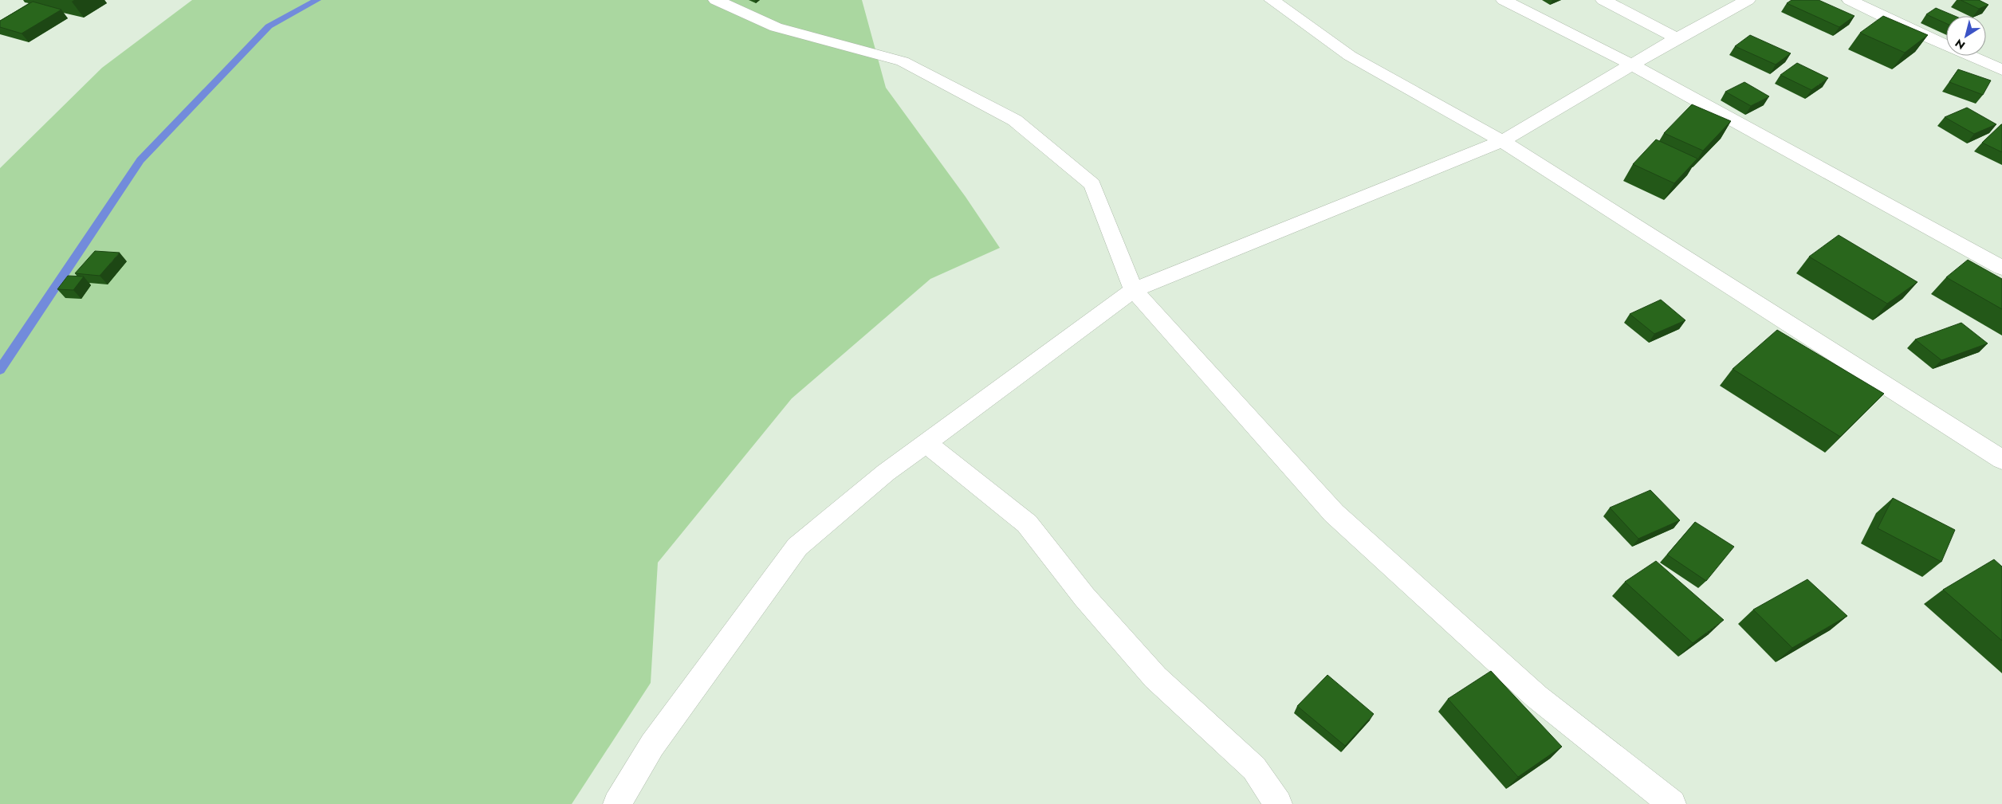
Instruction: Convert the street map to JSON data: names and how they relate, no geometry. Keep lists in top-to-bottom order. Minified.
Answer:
{"north":"bottom left"}
